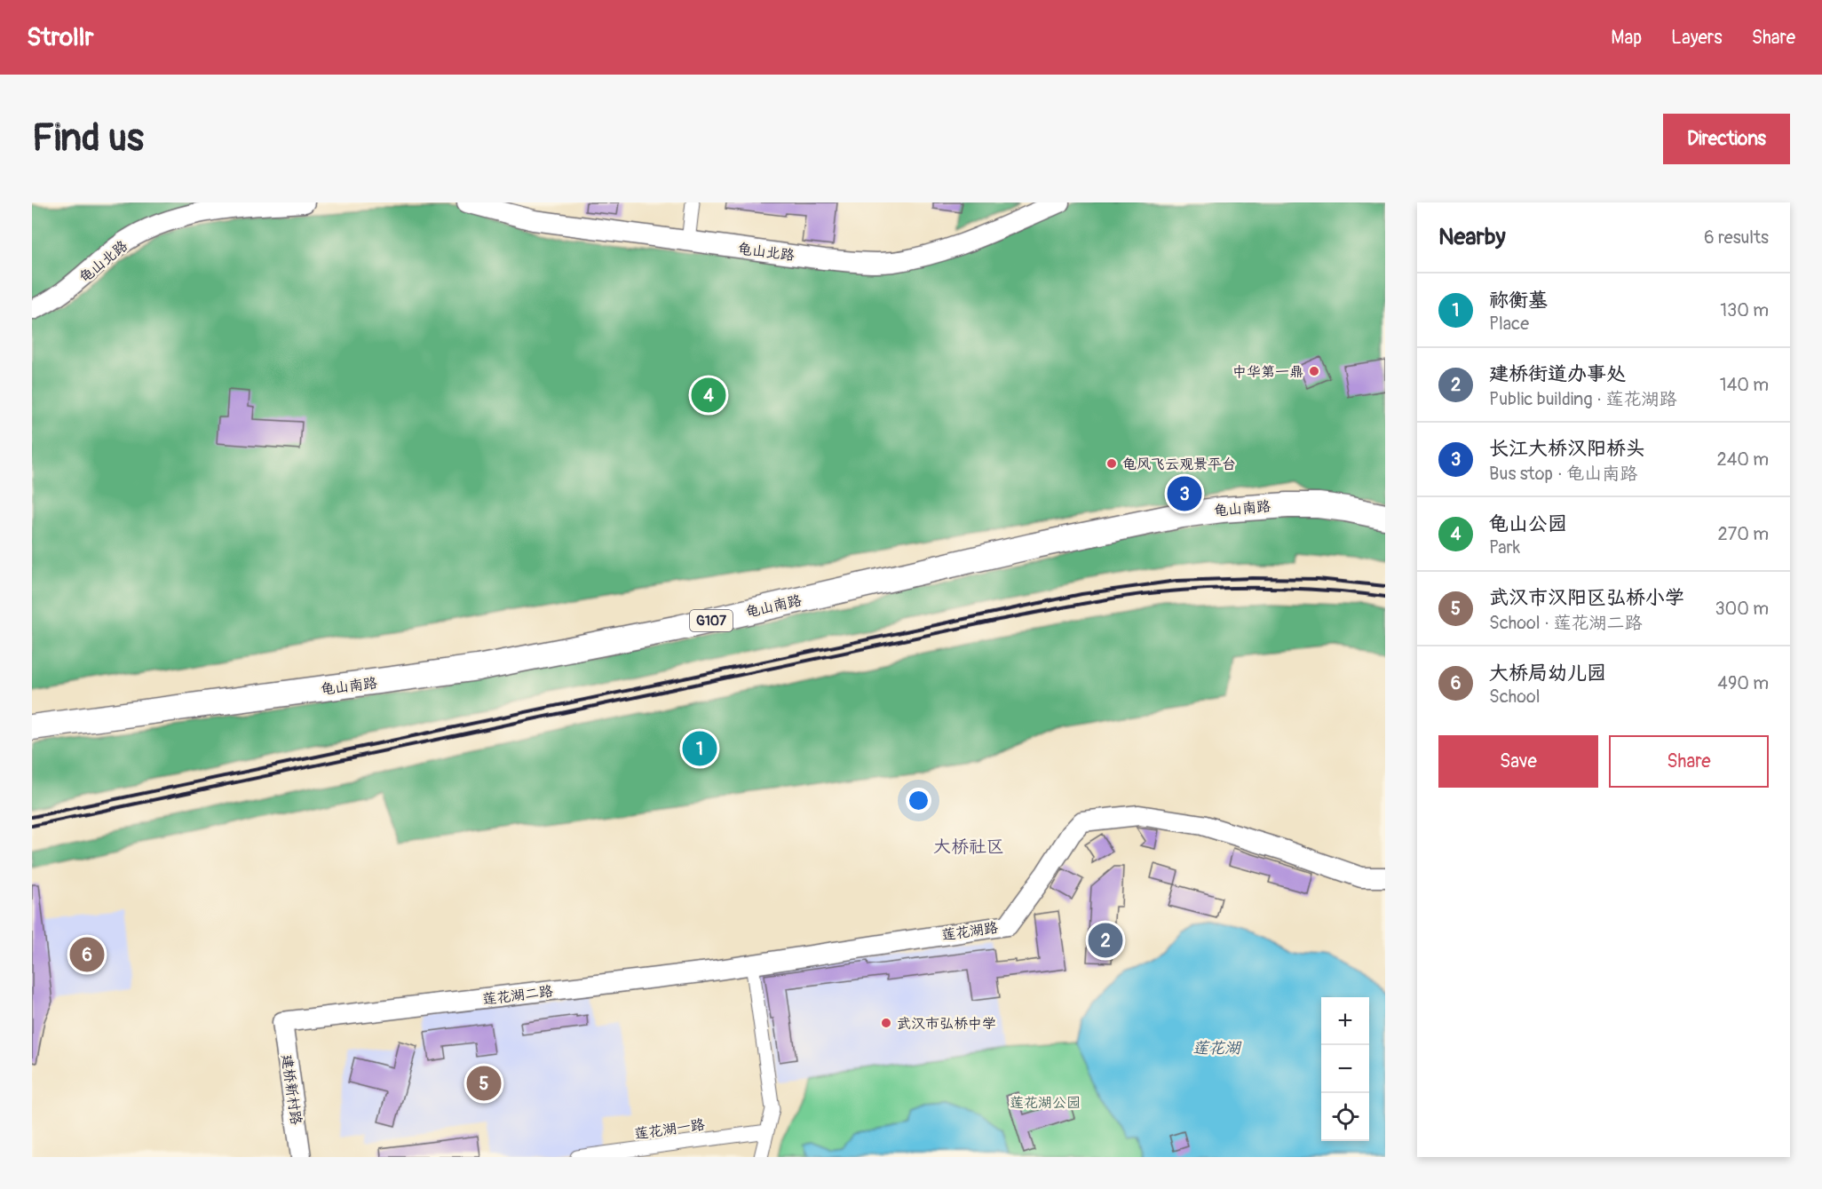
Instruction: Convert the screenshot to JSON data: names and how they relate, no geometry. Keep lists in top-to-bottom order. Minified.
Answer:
{"streets":{"highway":["龟山南路","G107"],"street":["龟山北路","莲花湖路","莲花湖二路","建桥新村路","莲花湖一路"]},"crossings":[["莲花湖路","莲花湖二路"],["莲花湖二路","建桥新村路"]],"districts":["大桥社区"],"water":["莲花湖"],"parks":["莲花湖公园"],"places":["中华第一鼎","龟风飞云观景平台","武汉市弘桥中学"],"page":{"header":"Strollr","nav":["Map","Layers","Share"],"buttons":["Directions",["Save","Share"]],"title":"Find us","heading":["Nearby","6 results"],"list":[{"mark":"1","name":"祢衡墓","note":"Place","value":"130 m"},{"mark":"2","name":"建桥街道办事处","note":"Public building · 莲花湖路","value":"140 m"},{"mark":"3","name":"长江大桥汉阳桥头","note":"Bus stop · 龟山南路","value":"240 m"},{"mark":"4","name":"龟山公园","note":"Park","value":"270 m"},{"mark":"5","name":"武汉市汉阳区弘桥小学","note":"School · 莲花湖二路","value":"300 m"},{"mark":"6","name":"大桥局幼儿园","note":"School","value":"490 m"}],"pins":["4","3","1","2","6","5"],"map_buttons":["+","−"]}}
